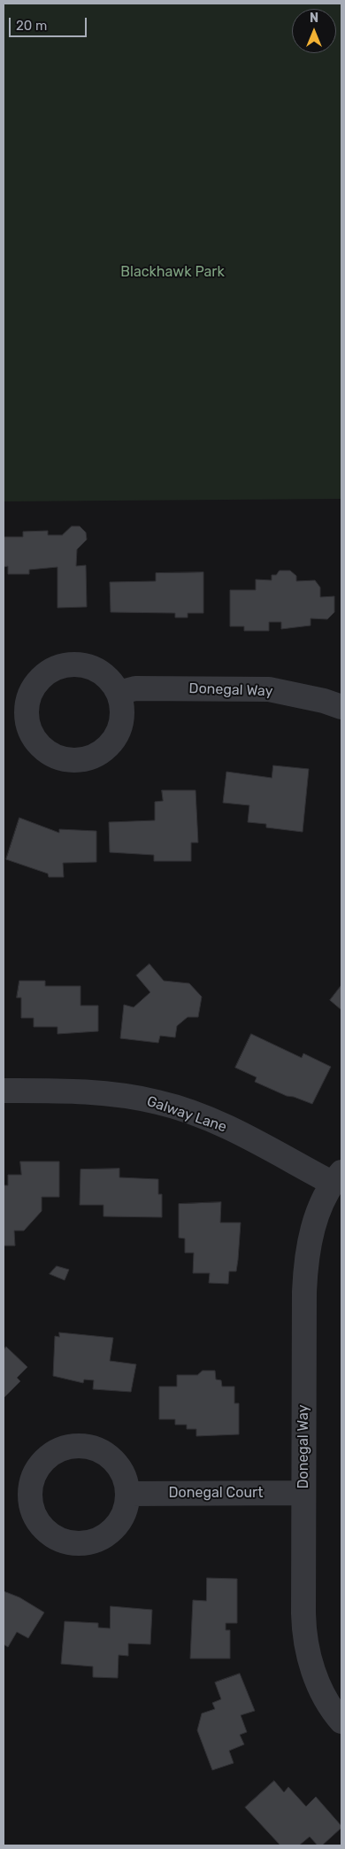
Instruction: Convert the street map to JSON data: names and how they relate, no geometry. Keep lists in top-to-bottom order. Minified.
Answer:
{"streets":{"street":["Donegal Way","Galway Lane","Donegal Court"]},"crossings":[["Donegal Way","Galway Lane"],["Donegal Way","Donegal Court"]],"parks":["Blackhawk Park"],"scale_bar":"20 m","north":"top"}
